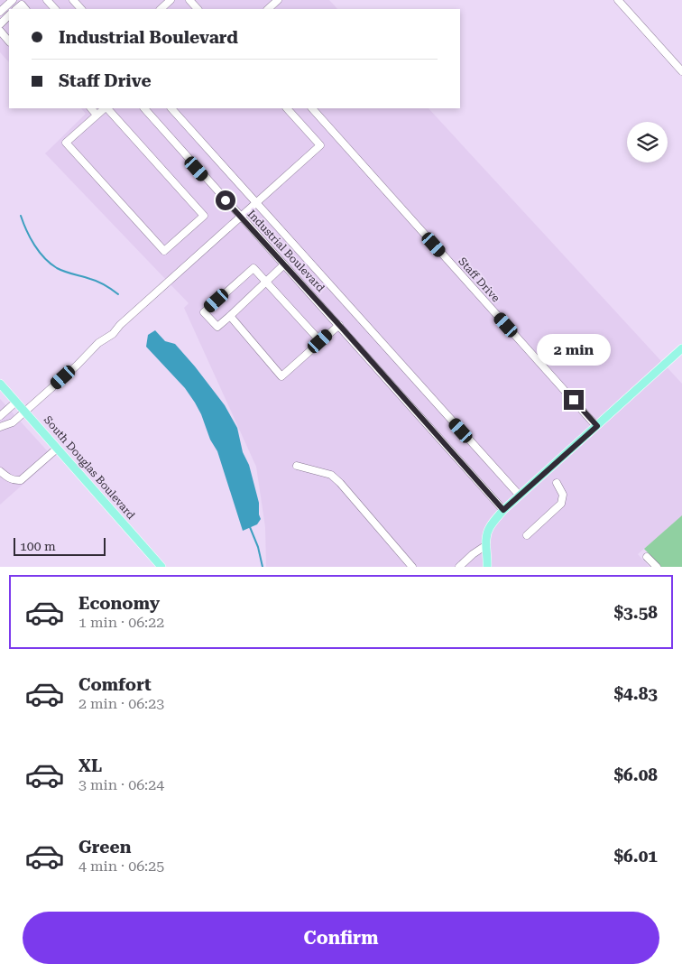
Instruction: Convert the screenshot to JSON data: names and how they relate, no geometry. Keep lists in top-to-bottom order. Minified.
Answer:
{"streets":{"main road":["South Douglas Boulevard"],"street":["Industrial Boulevard","Staff Drive"]},"scale_bar":"100 m","page":{"banner":["Industrial Boulevard","Staff Drive"],"bubble":"2 min","scale":"100 m","list":[{"name":"Economy","note":"1 min · 06:22","value":"$3.58"},{"name":"Comfort","note":"2 min · 06:23","value":"$4.83"},{"name":"XL","note":"3 min · 06:24","value":"$6.08"},{"name":"Green","note":"4 min · 06:25","value":"$6.01"}],"buttons":"Confirm"}}
